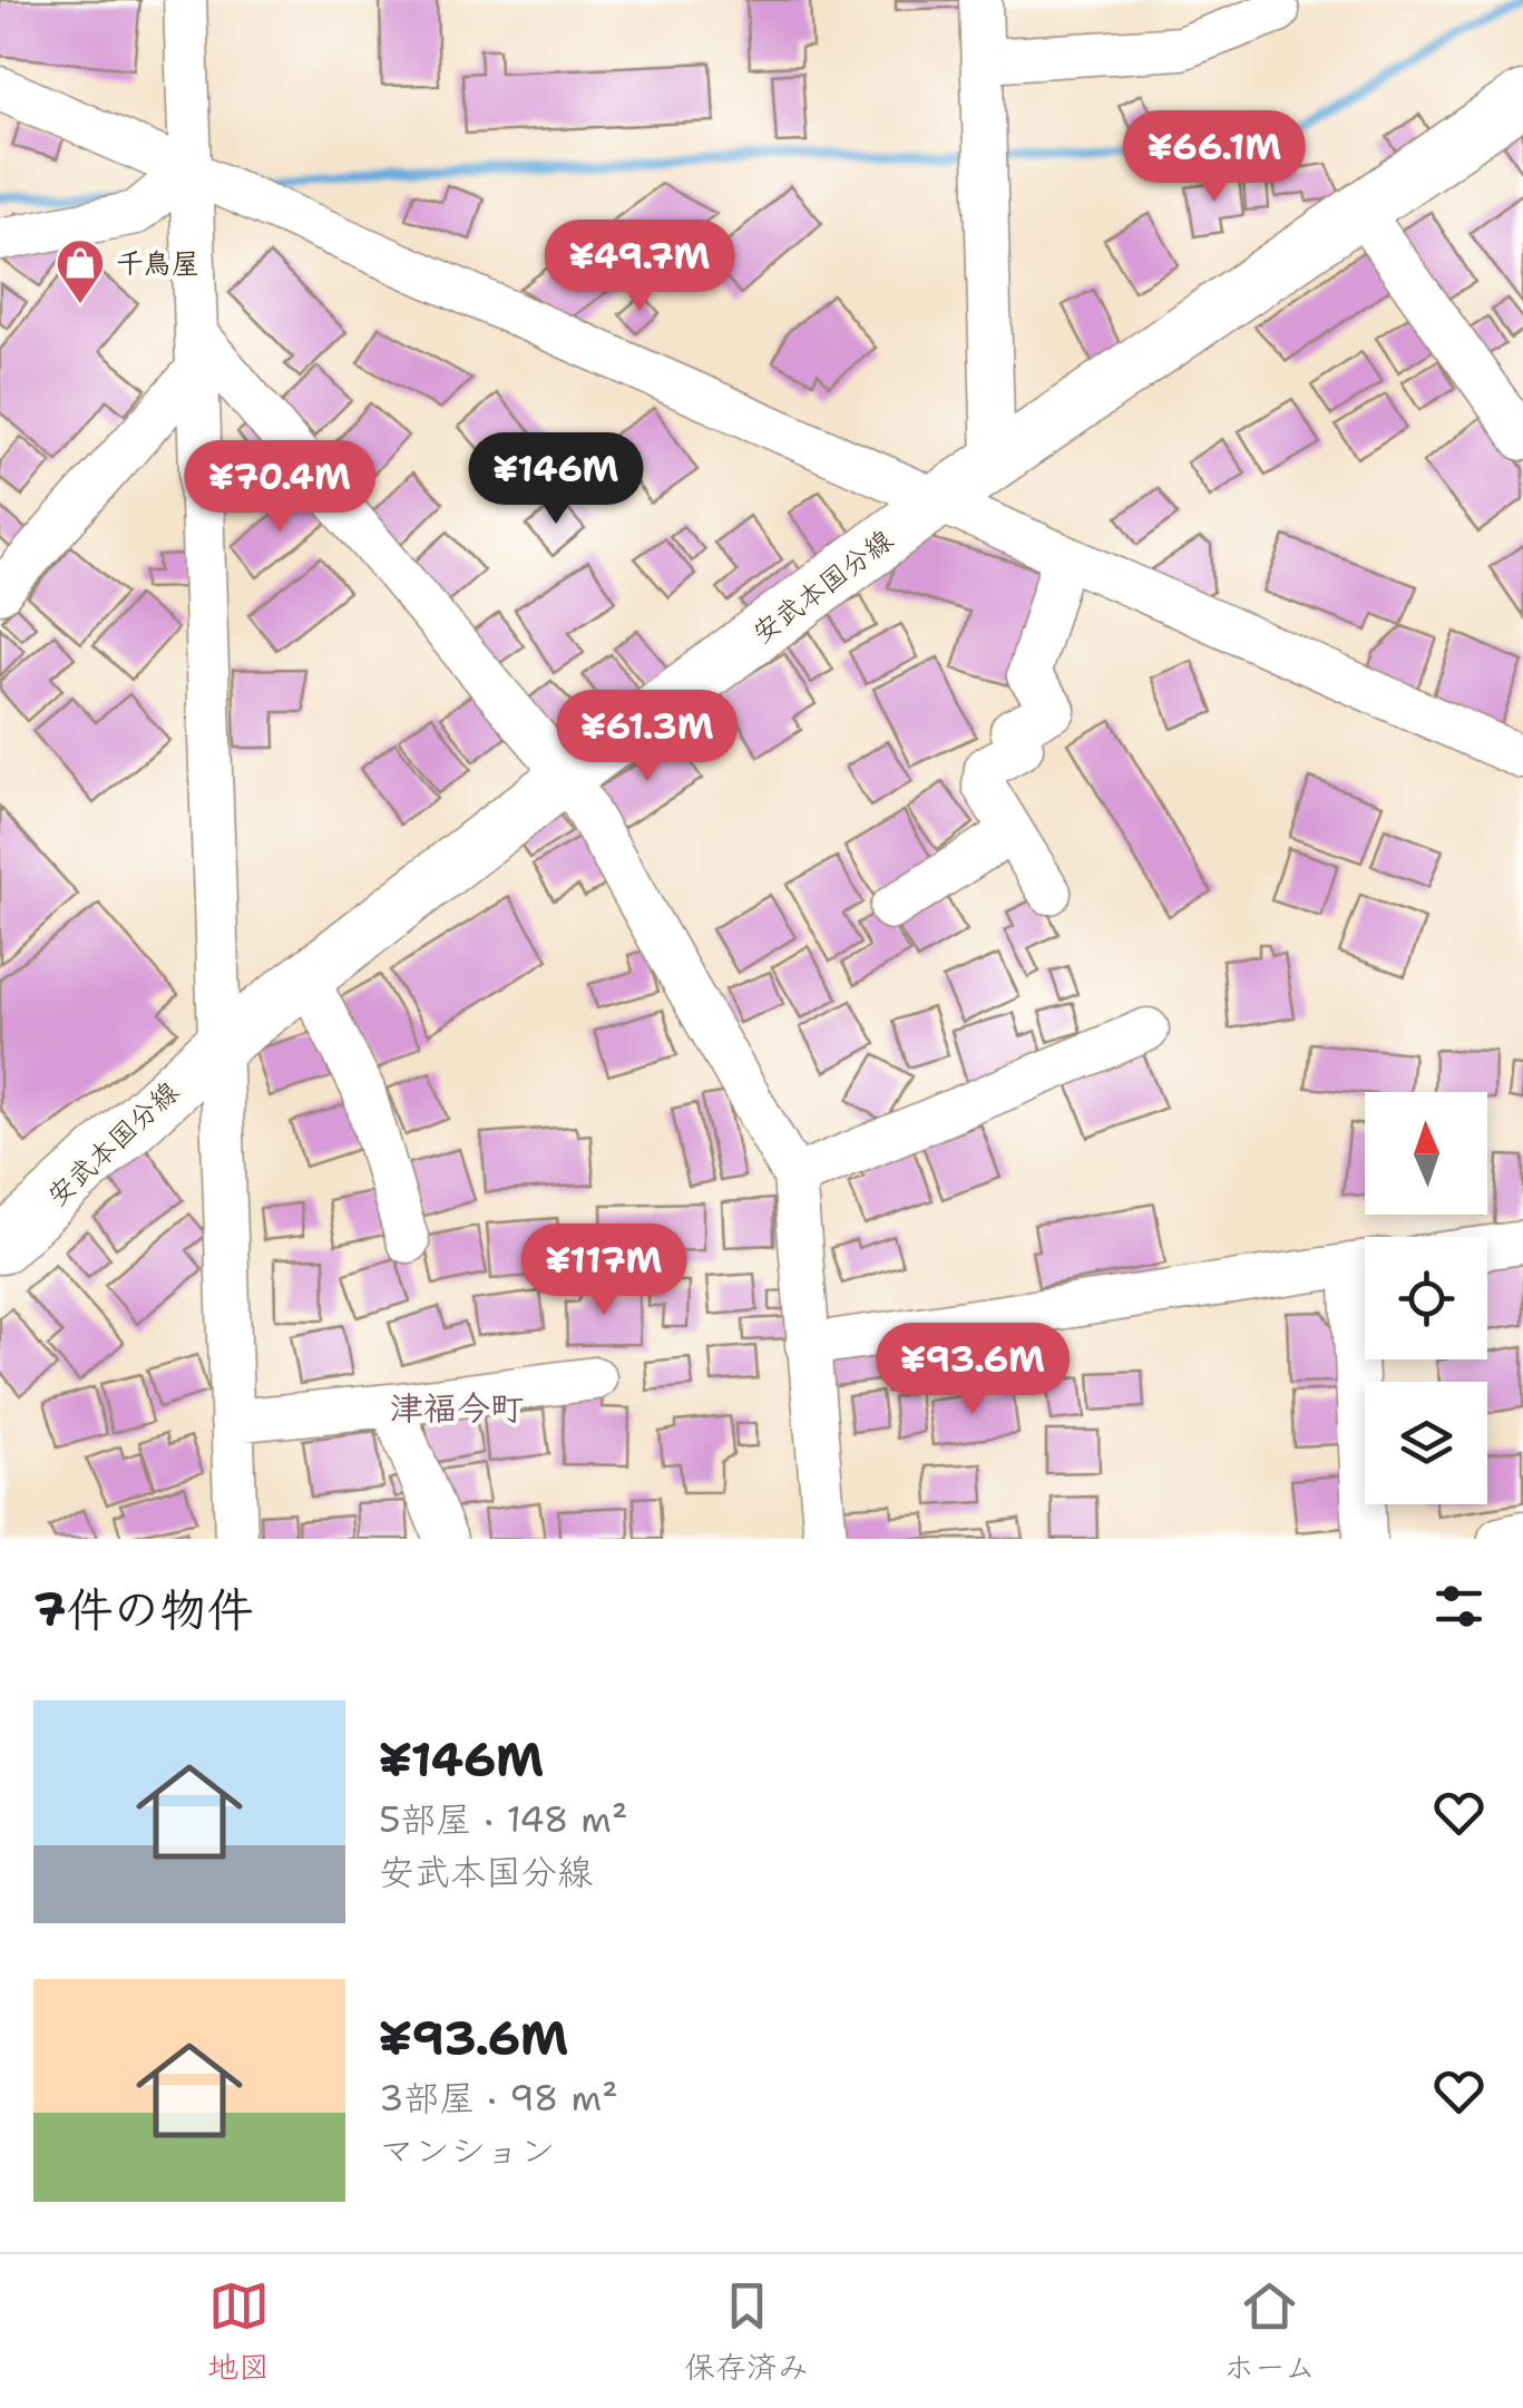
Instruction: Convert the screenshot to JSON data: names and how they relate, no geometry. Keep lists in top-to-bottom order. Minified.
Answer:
{"streets":{"main road":["安武本国分線"]},"districts":["津福今町"],"places":{"shop":["千鳥屋"]},"north":"top","page":{"price":["¥66.1M","¥49.7M","¥146M","¥70.4M","¥61.3M","¥117M","¥93.6M"],"heading":"7件の物件","list":[{"name":"¥146M","note":"5部屋 · 148 m² · 安武本国分線"},{"name":"¥93.6M","note":"3部屋 · 98 m² · マンション"}],"tabs":["地図","保存済み","ホーム"]}}
